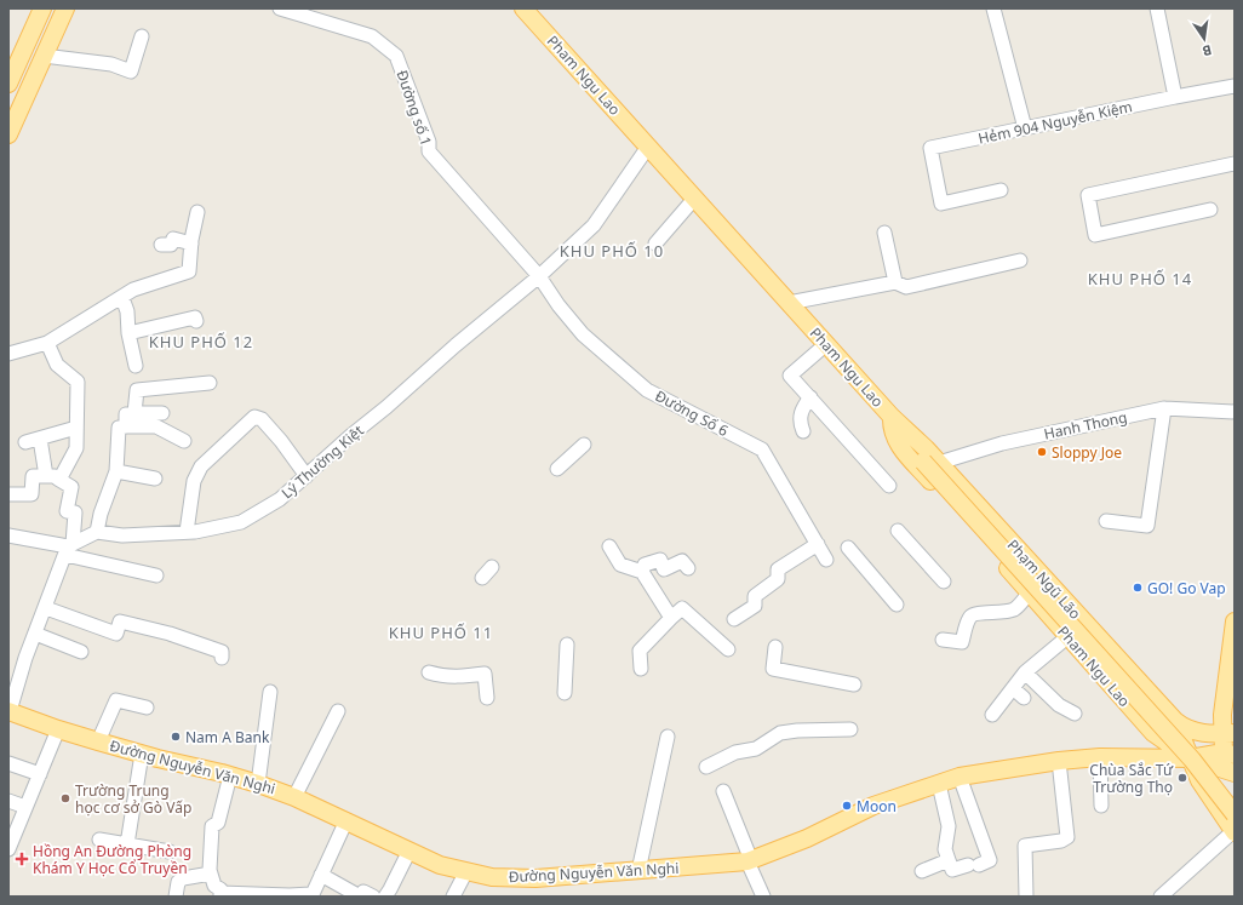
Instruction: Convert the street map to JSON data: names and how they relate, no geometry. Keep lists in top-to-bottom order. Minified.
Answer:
{"streets":{"main road":["Pham Ngu Lao","Phạm Ngũ Lão","Đường Nguyễn Văn Nghi"],"street":["Đường số 1","Hẻm 904 Nguyễn Kiệm","Đường Số 6","Hanh Thong","Lý Thường Kiệt"]},"crossings":[["Pham Ngu Lao","Lý Thường Kiệt"],["Pham Ngu Lao","Phạm Ngũ Lão"],["Đường số 1","Đường Số 6"],["Đường số 1","Lý Thường Kiệt"],["Đường Số 6","Lý Thường Kiệt"],["Hanh Thong","Phạm Ngũ Lão"],["Phạm Ngũ Lão","Đường Nguyễn Văn Nghi"]],"districts":["KHU PHỐ 10","KHU PHỐ 14","KHU PHỐ 12","KHU PHỐ 11"],"places":{"other":["Sloppy Joe","GO! Go Vap","Nam A Bank","Chùa Sắc Tứ Trường Thọ","Trường Trung học cơ sở Gò Vấp","Moon"],"health":["Hồng An Đường Phòng Khám Y Học Cổ Truyền"]},"north":"bottom"}
